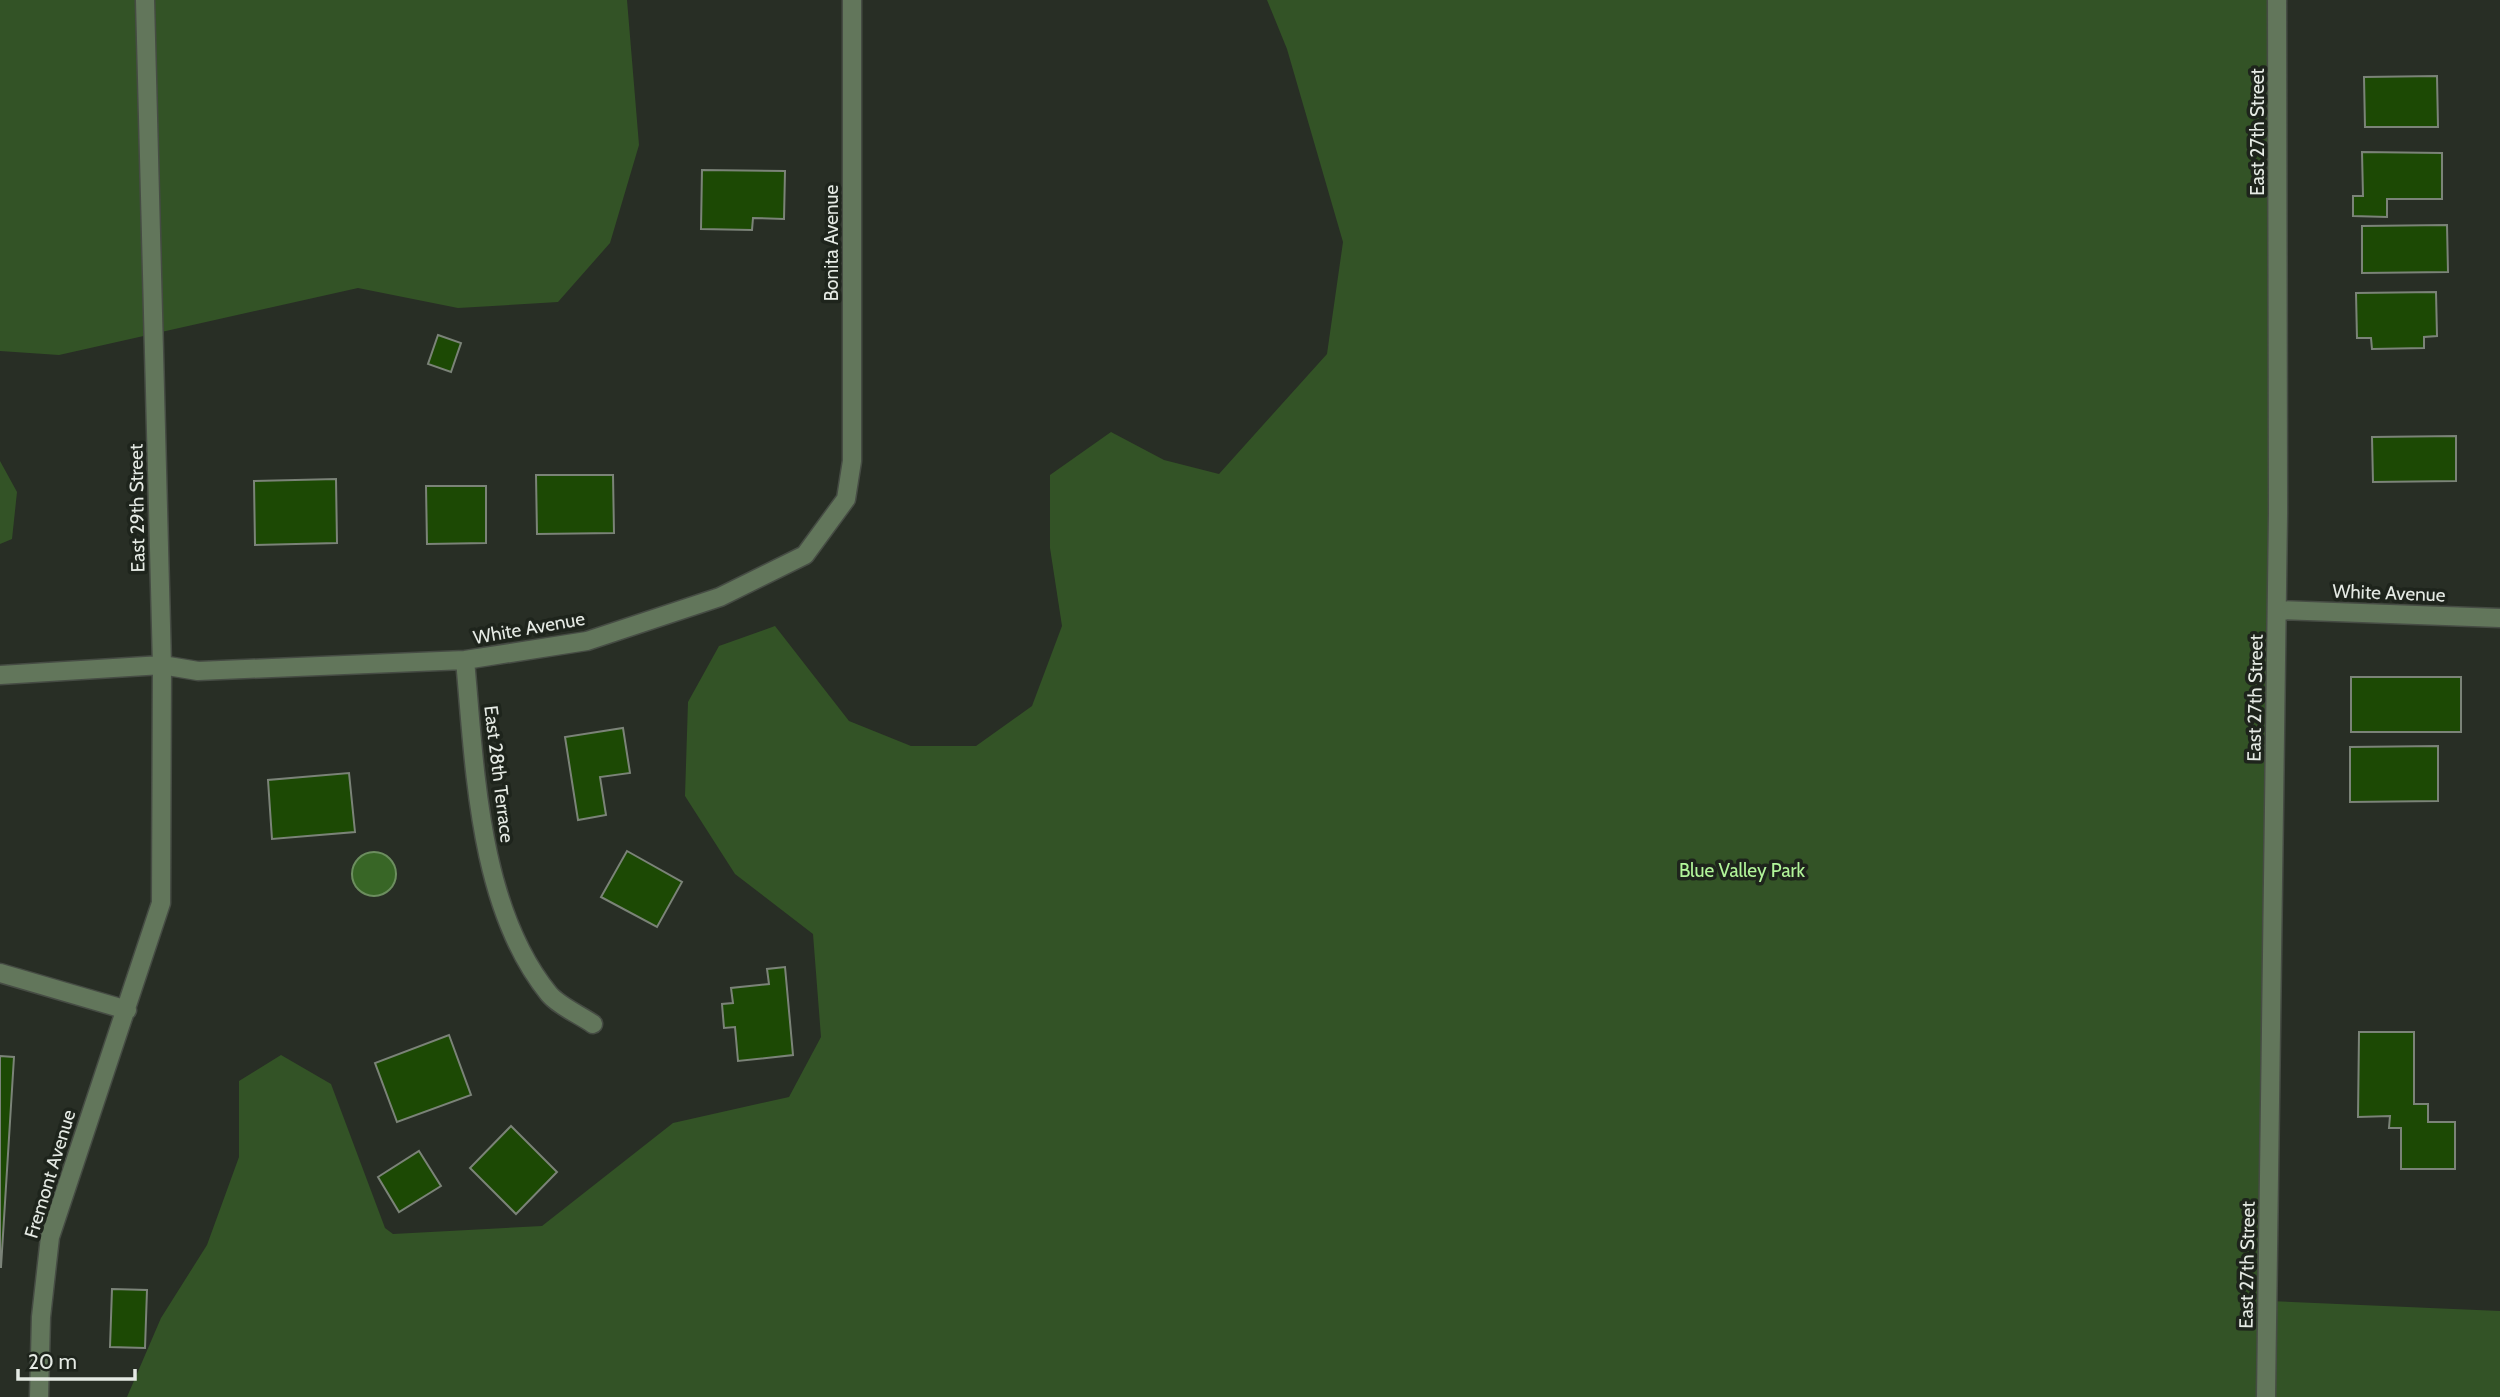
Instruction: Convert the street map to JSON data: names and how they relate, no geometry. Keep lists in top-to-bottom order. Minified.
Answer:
{"streets":{"street":["East 27th Street","Bonita Avenue","East 29th Street","White Avenue","East 28th Terrace","Fremont Avenue"]},"crossings":[["East 27th Street","White Avenue"],["Bonita Avenue","White Avenue"],["East 29th Street","White Avenue"],["East 29th Street","Fremont Avenue"],["White Avenue","East 28th Terrace"]],"parks":["Blue Valley Park"],"scale_bar":"20 m"}
